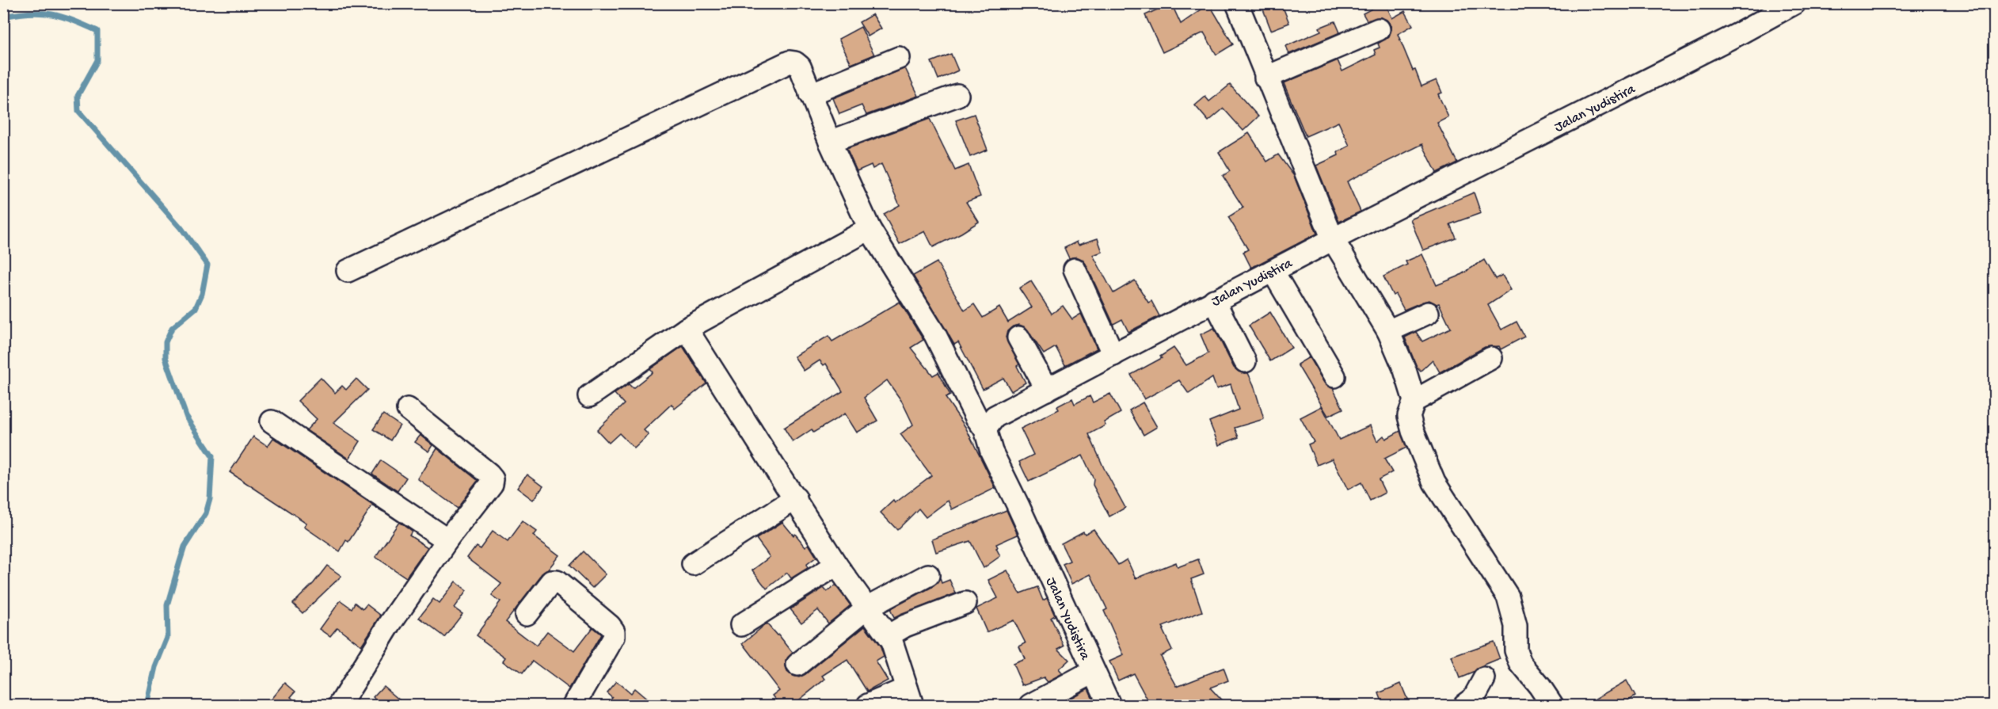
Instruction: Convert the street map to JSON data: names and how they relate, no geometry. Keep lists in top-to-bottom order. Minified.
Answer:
{"streets":{"street":["Jalan Yudistira"]}}
